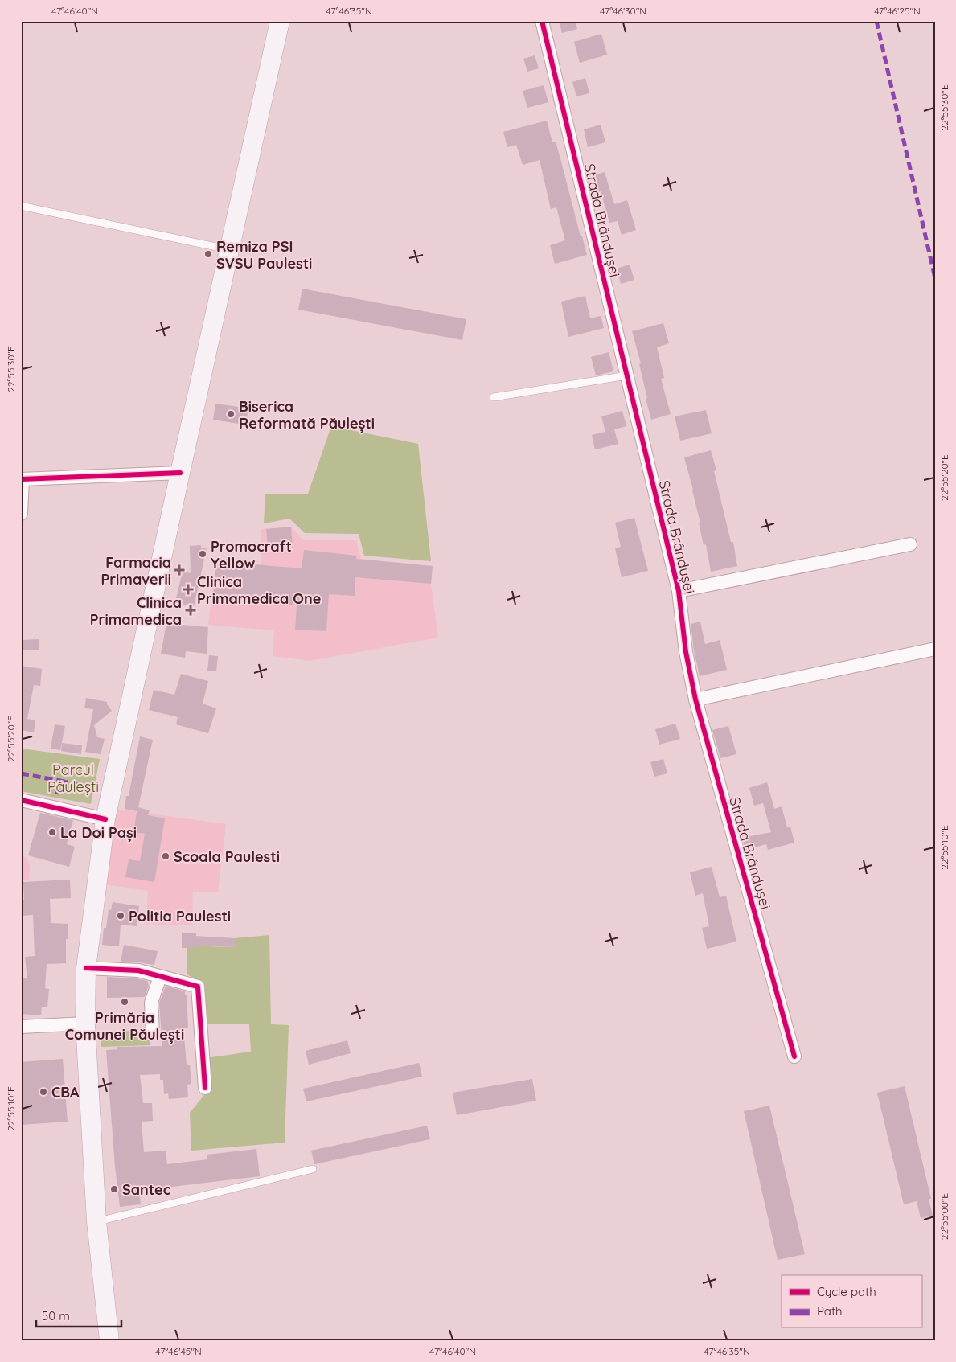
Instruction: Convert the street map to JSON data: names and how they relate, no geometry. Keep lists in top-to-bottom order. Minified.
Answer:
{"streets":{"street":["Strada Brândușei"]},"parks":["Parcul Păulești"],"places":{"other":["Remiza PSI SVSU Paulesti","Biserica Reformată Păulești","Promocraft Yellow","La Doi Pași","Scoala Paulesti","Politia Paulesti","Primăria Comunei Păulești","CBA","Santec"],"health":["Farmacia Primaverii","Clinica Primamedica One","Clinica Primamedica"]},"legend":["Cycle path","Path"],"scale_bar":"50 m","coordinates":["47°46'40\"N","47°46'35\"N","47°46'30\"N","47°46'25\"N","22°55'30\"E","22°55'20\"E","22°55'10\"E","22°55'00\"E","47°46'45\"N"]}
